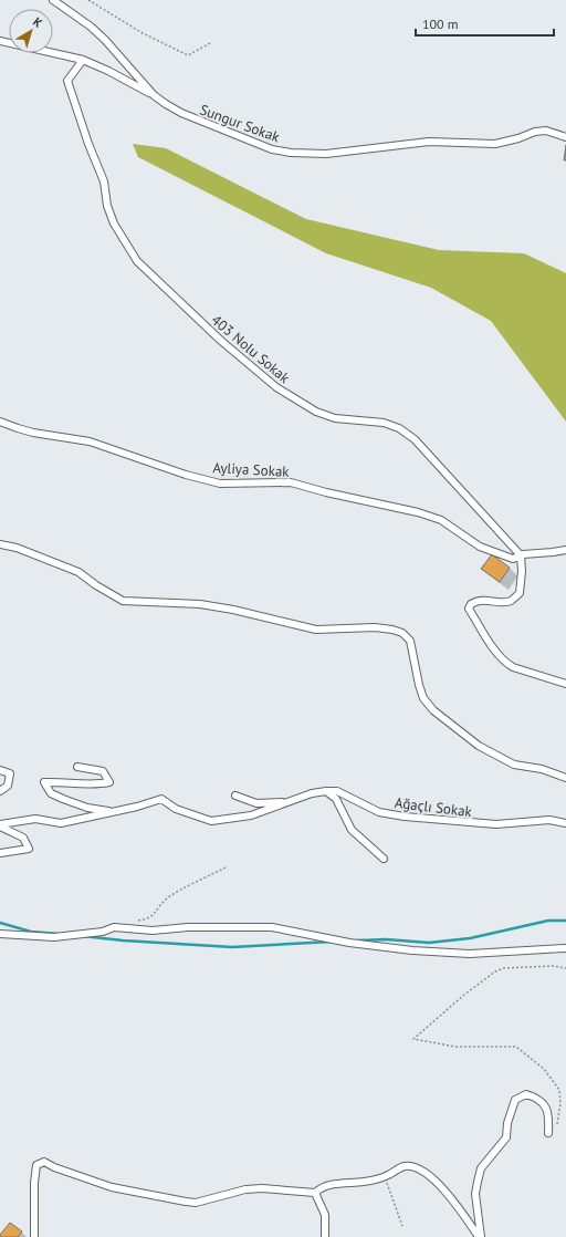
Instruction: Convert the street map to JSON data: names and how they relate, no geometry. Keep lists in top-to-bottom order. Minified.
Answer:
{"streets":{"street":["Sungur Sokak","403 Nolu Sokak","Ayliya Sokak","Ağaçlı Sokak"]},"crossings":[["403 Nolu Sokak","Ayliya Sokak"]],"scale_bar":"100 m","north":"top right"}
